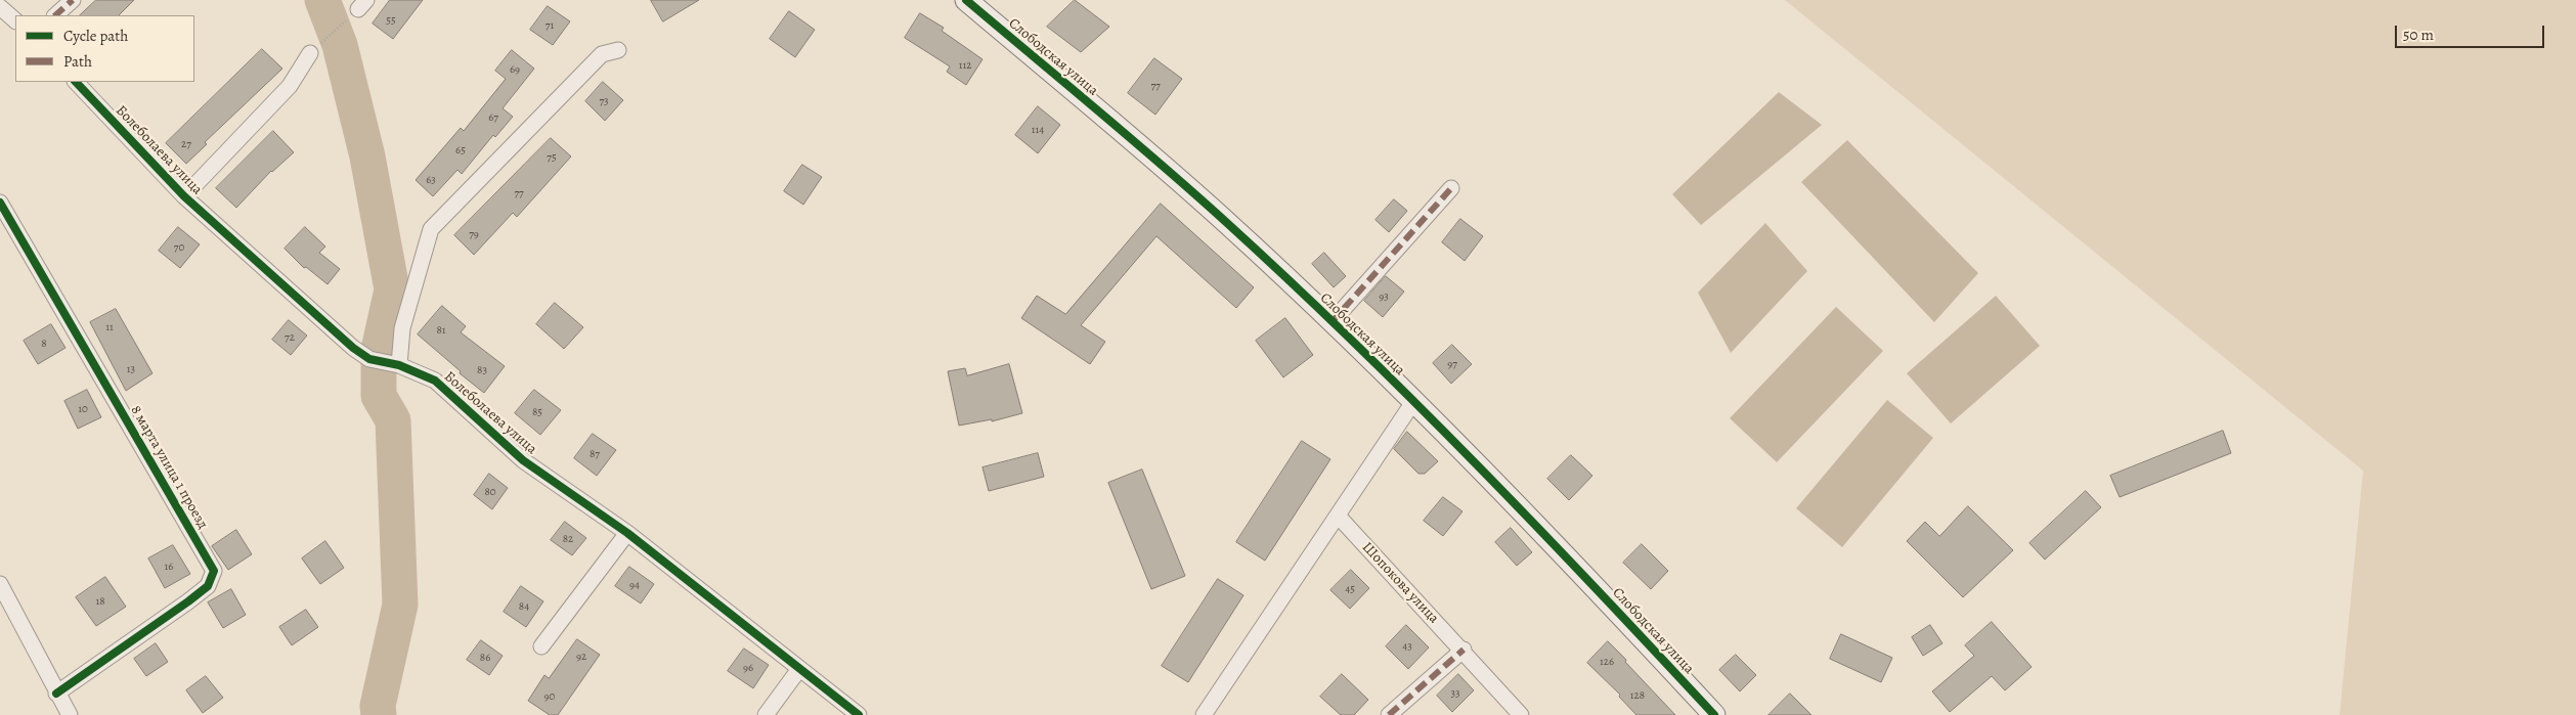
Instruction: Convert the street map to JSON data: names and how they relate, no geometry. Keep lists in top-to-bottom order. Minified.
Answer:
{"streets":{"street":["Слободская улица","Болеболаева улица","8 марта улица 1 проезд","Шопокова улица"]},"house_numbers":["55","71","112","69","77","73","67","114","27","65","75","63","77","79","70","93","11","81","72","8","97","13","83","10","85","87","80","82","16","94","45","18","84","43","92","86","126","96","33","128","90"],"legend":["Cycle path","Path"],"scale_bar":"50 m"}
